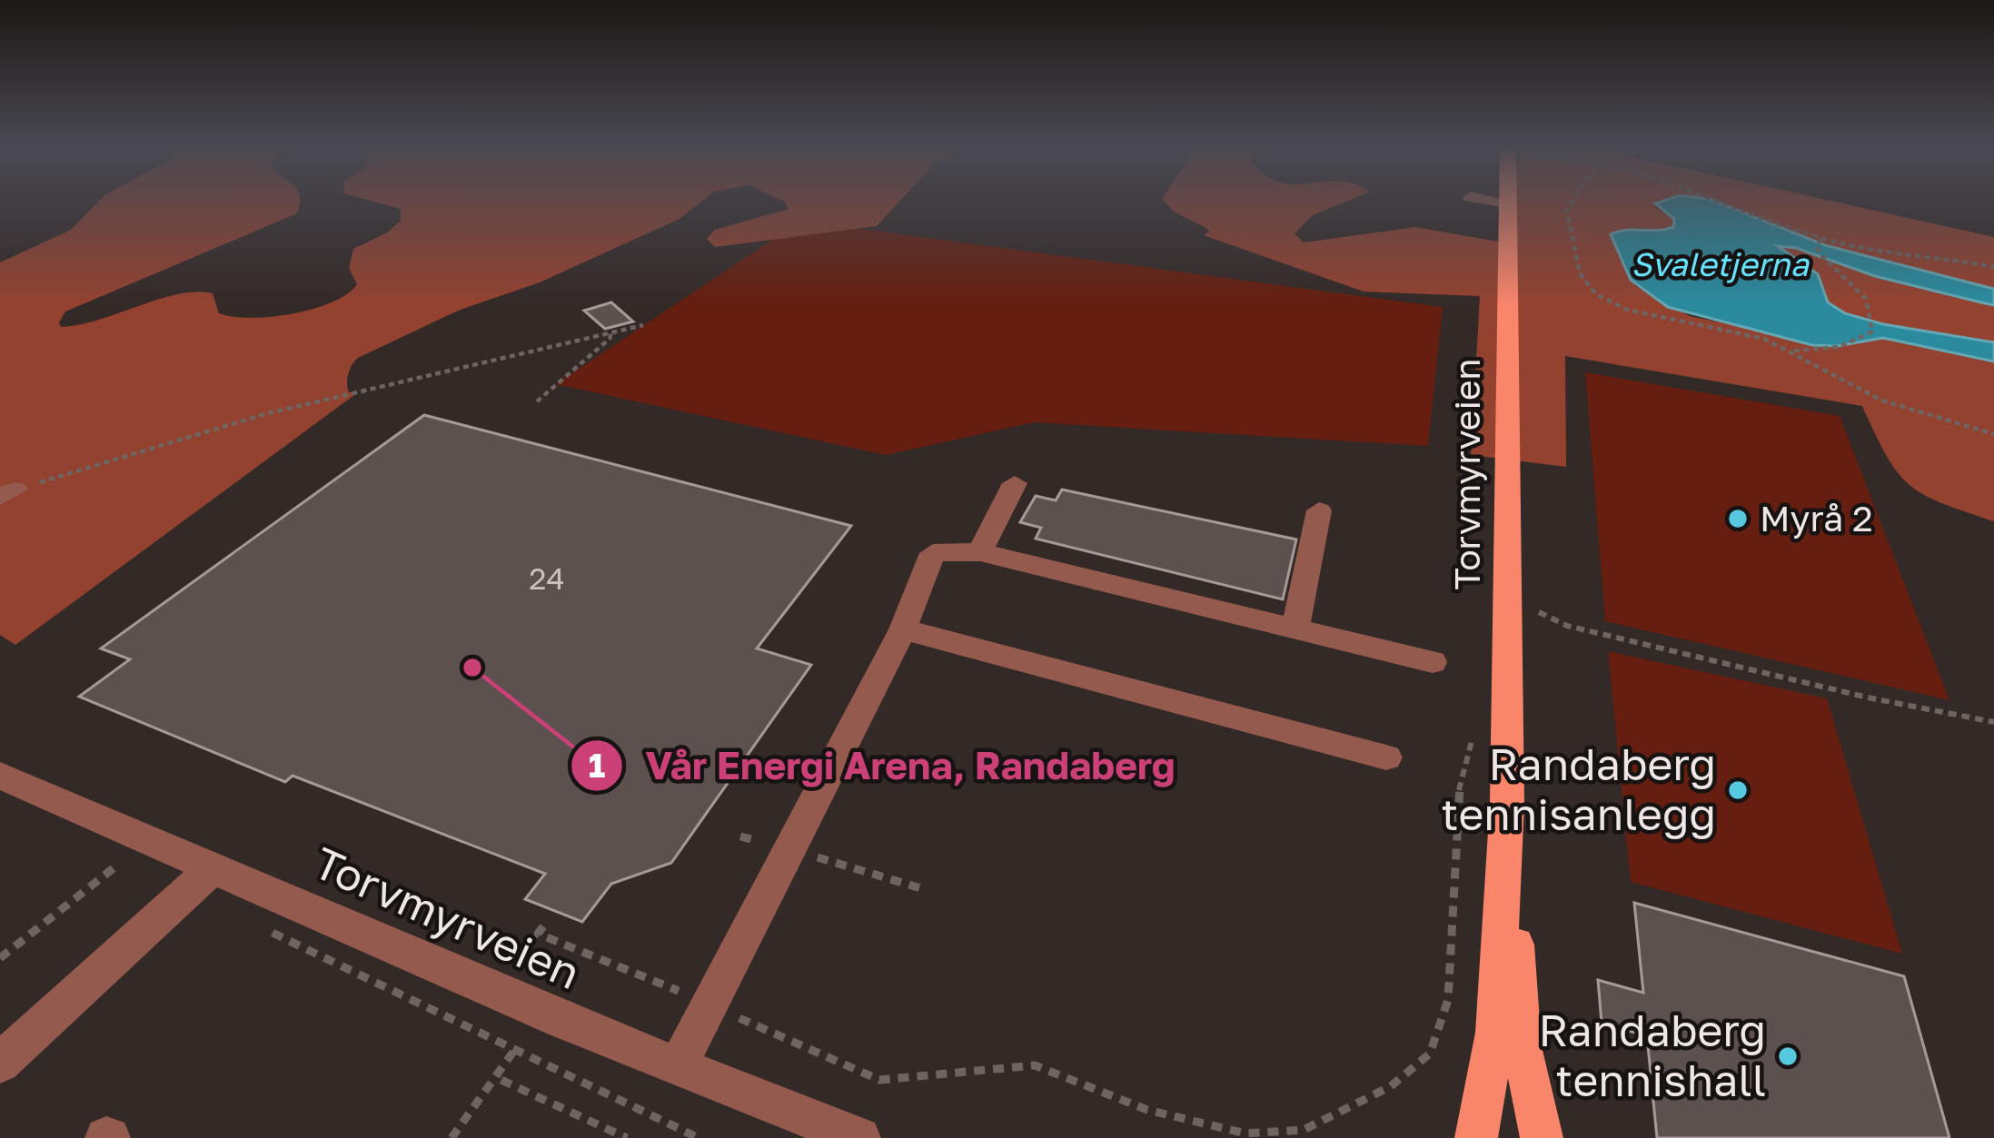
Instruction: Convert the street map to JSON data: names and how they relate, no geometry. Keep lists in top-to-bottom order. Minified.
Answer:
{"streets":{"main road":["Torvmyrveien"]},"water":["Svaletjerna"],"places":["Myrå 2","Vår Energi Arena, Randaberg","Randaberg tennisanlegg","Randaberg tennishall"],"house_numbers":["24"]}
